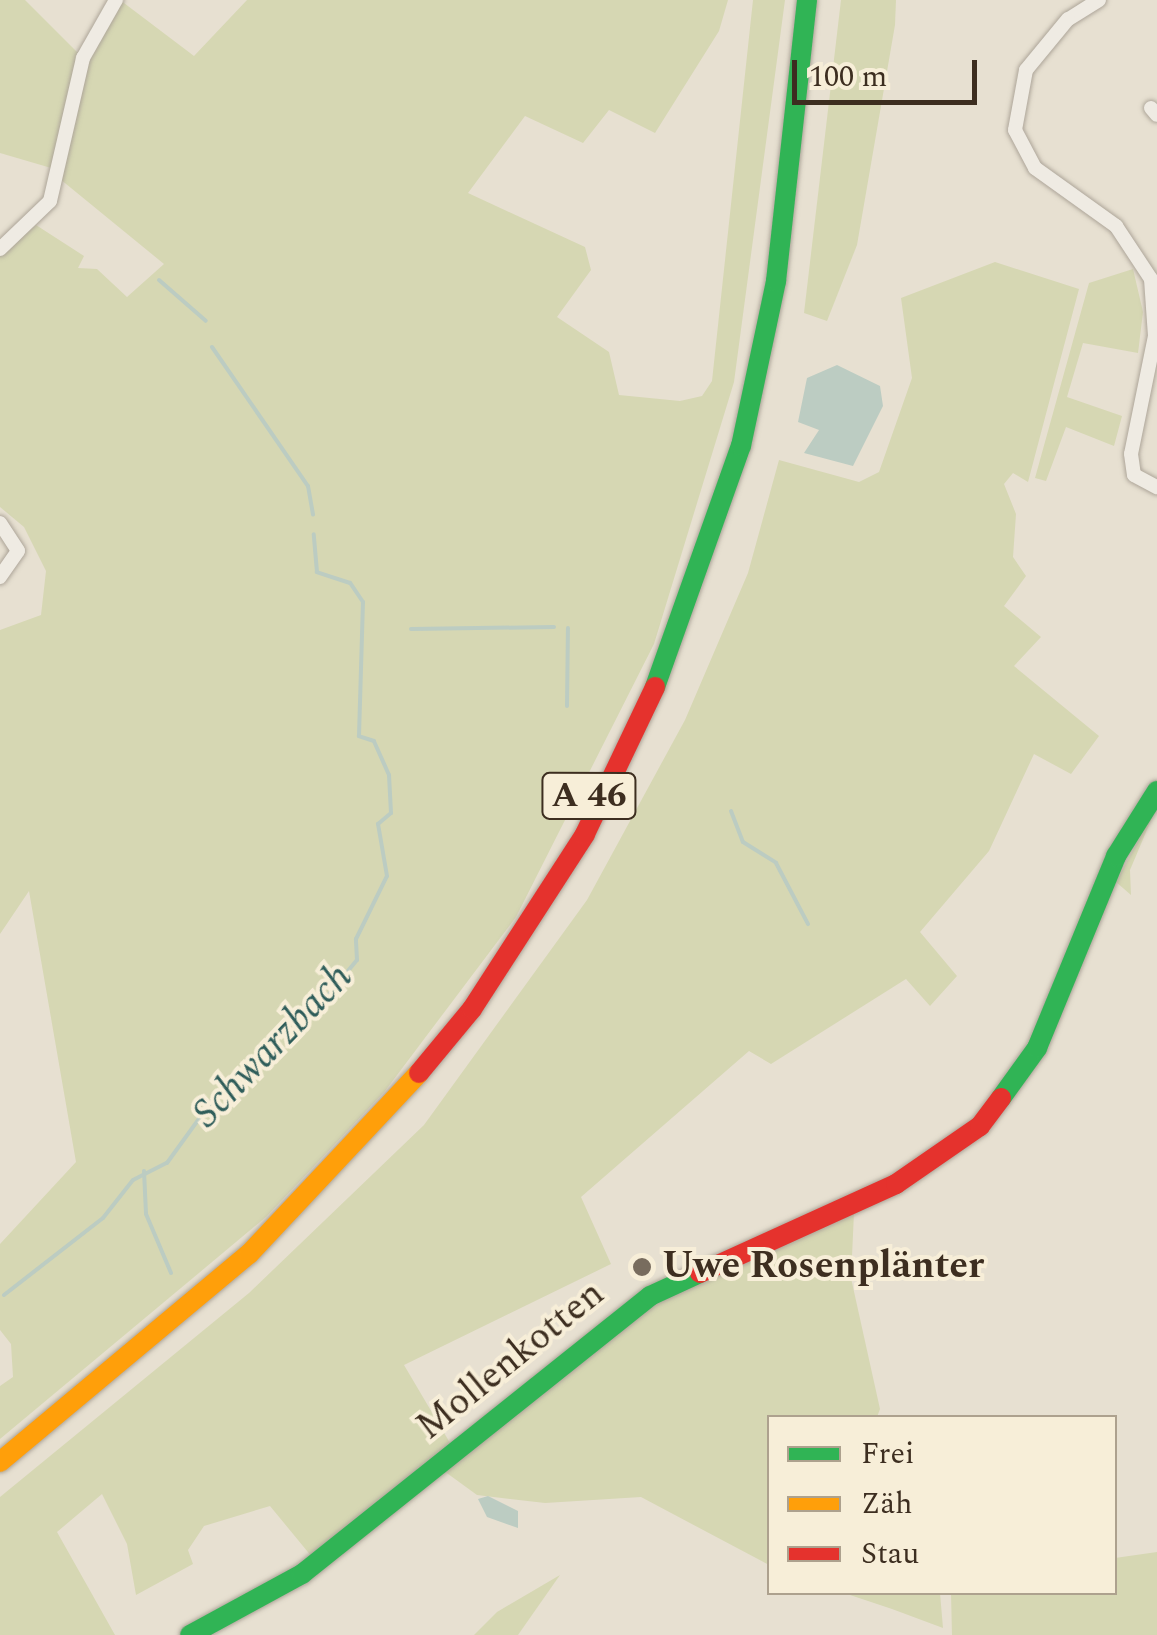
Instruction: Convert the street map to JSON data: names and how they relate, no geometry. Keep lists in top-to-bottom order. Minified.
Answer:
{"streets":{"main road":["A 46","Mollenkotten"]},"water":["Schwarzbach"],"places":["Uwe Rosenplänter"],"legend":["Frei","Zäh","Stau"],"scale_bar":"100 m"}
